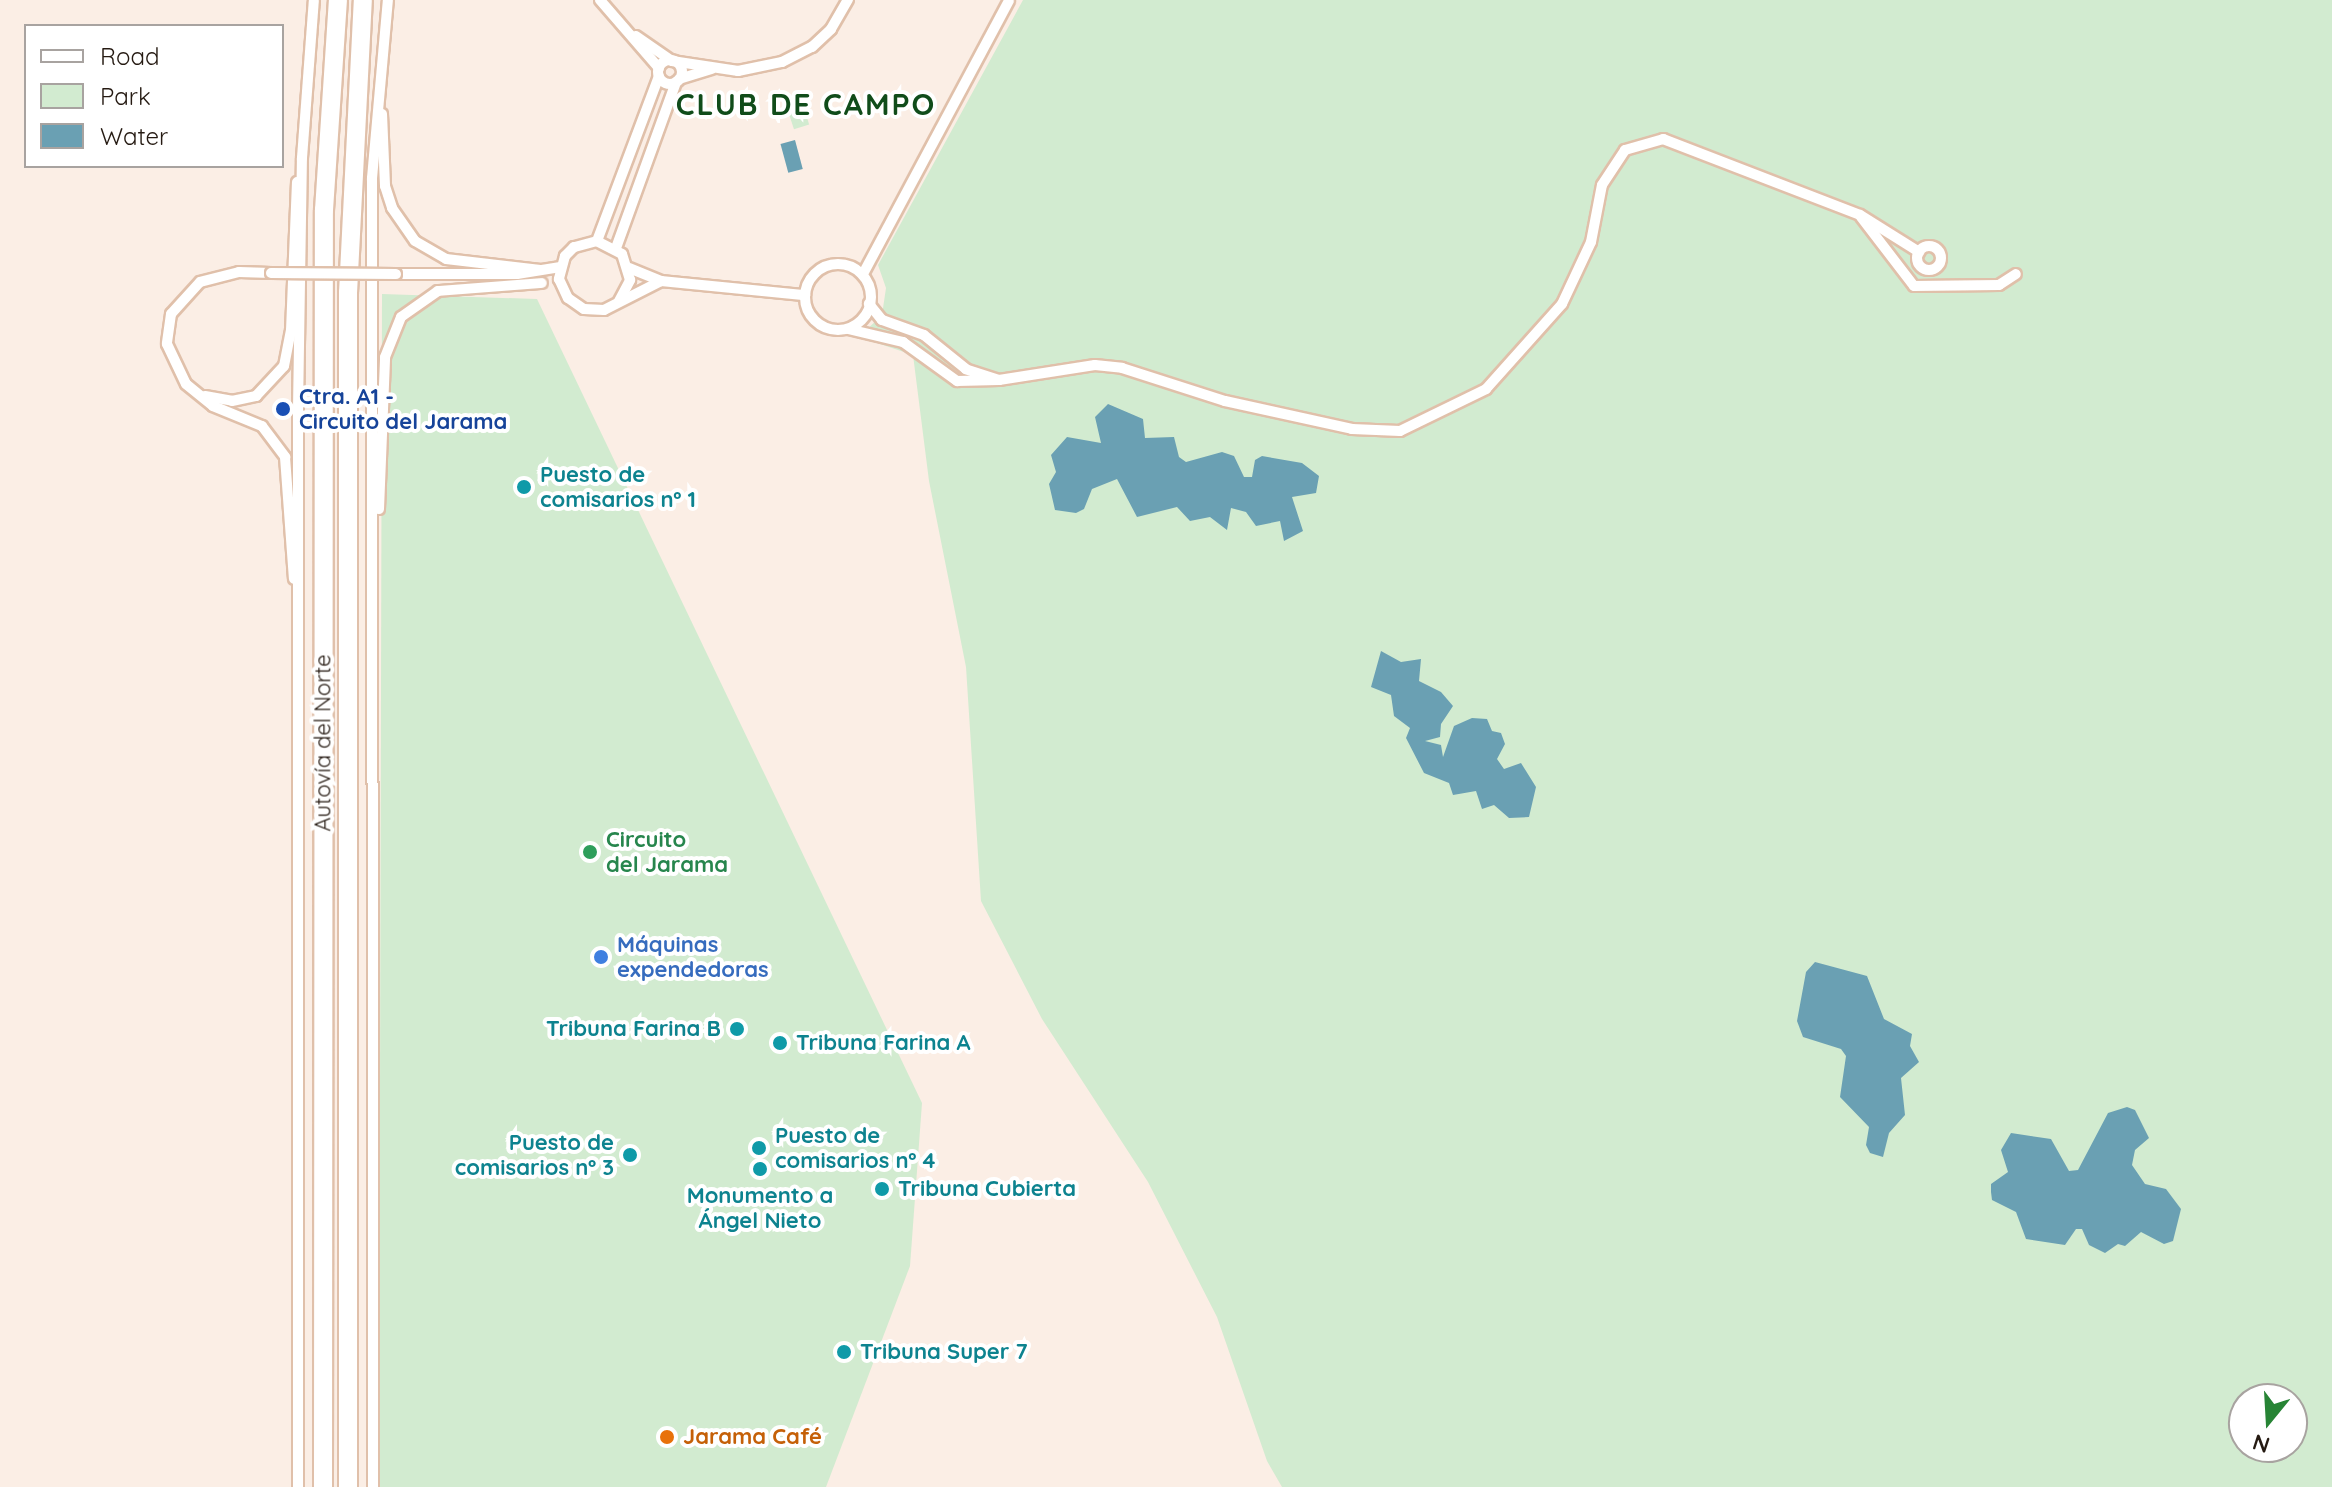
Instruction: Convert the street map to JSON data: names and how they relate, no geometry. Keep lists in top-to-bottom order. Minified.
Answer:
{"streets":{"highway":["Autovía del Norte"]},"districts":["CLUB DE CAMPO"],"places":["Ctra. A1 - Circuito del Jarama","Puesto de comisarios nº 1","Circuito del Jarama","Máquinas expendedoras","Tribuna Farina B","Tribuna Farina A","Puesto de comisarios nº 4","Puesto de comisarios nº 3","Monumento a Ángel Nieto","Tribuna Cubierta","Tribuna Super 7","Jarama Café"],"legend":["Road","Park","Water"],"north":"bottom"}
